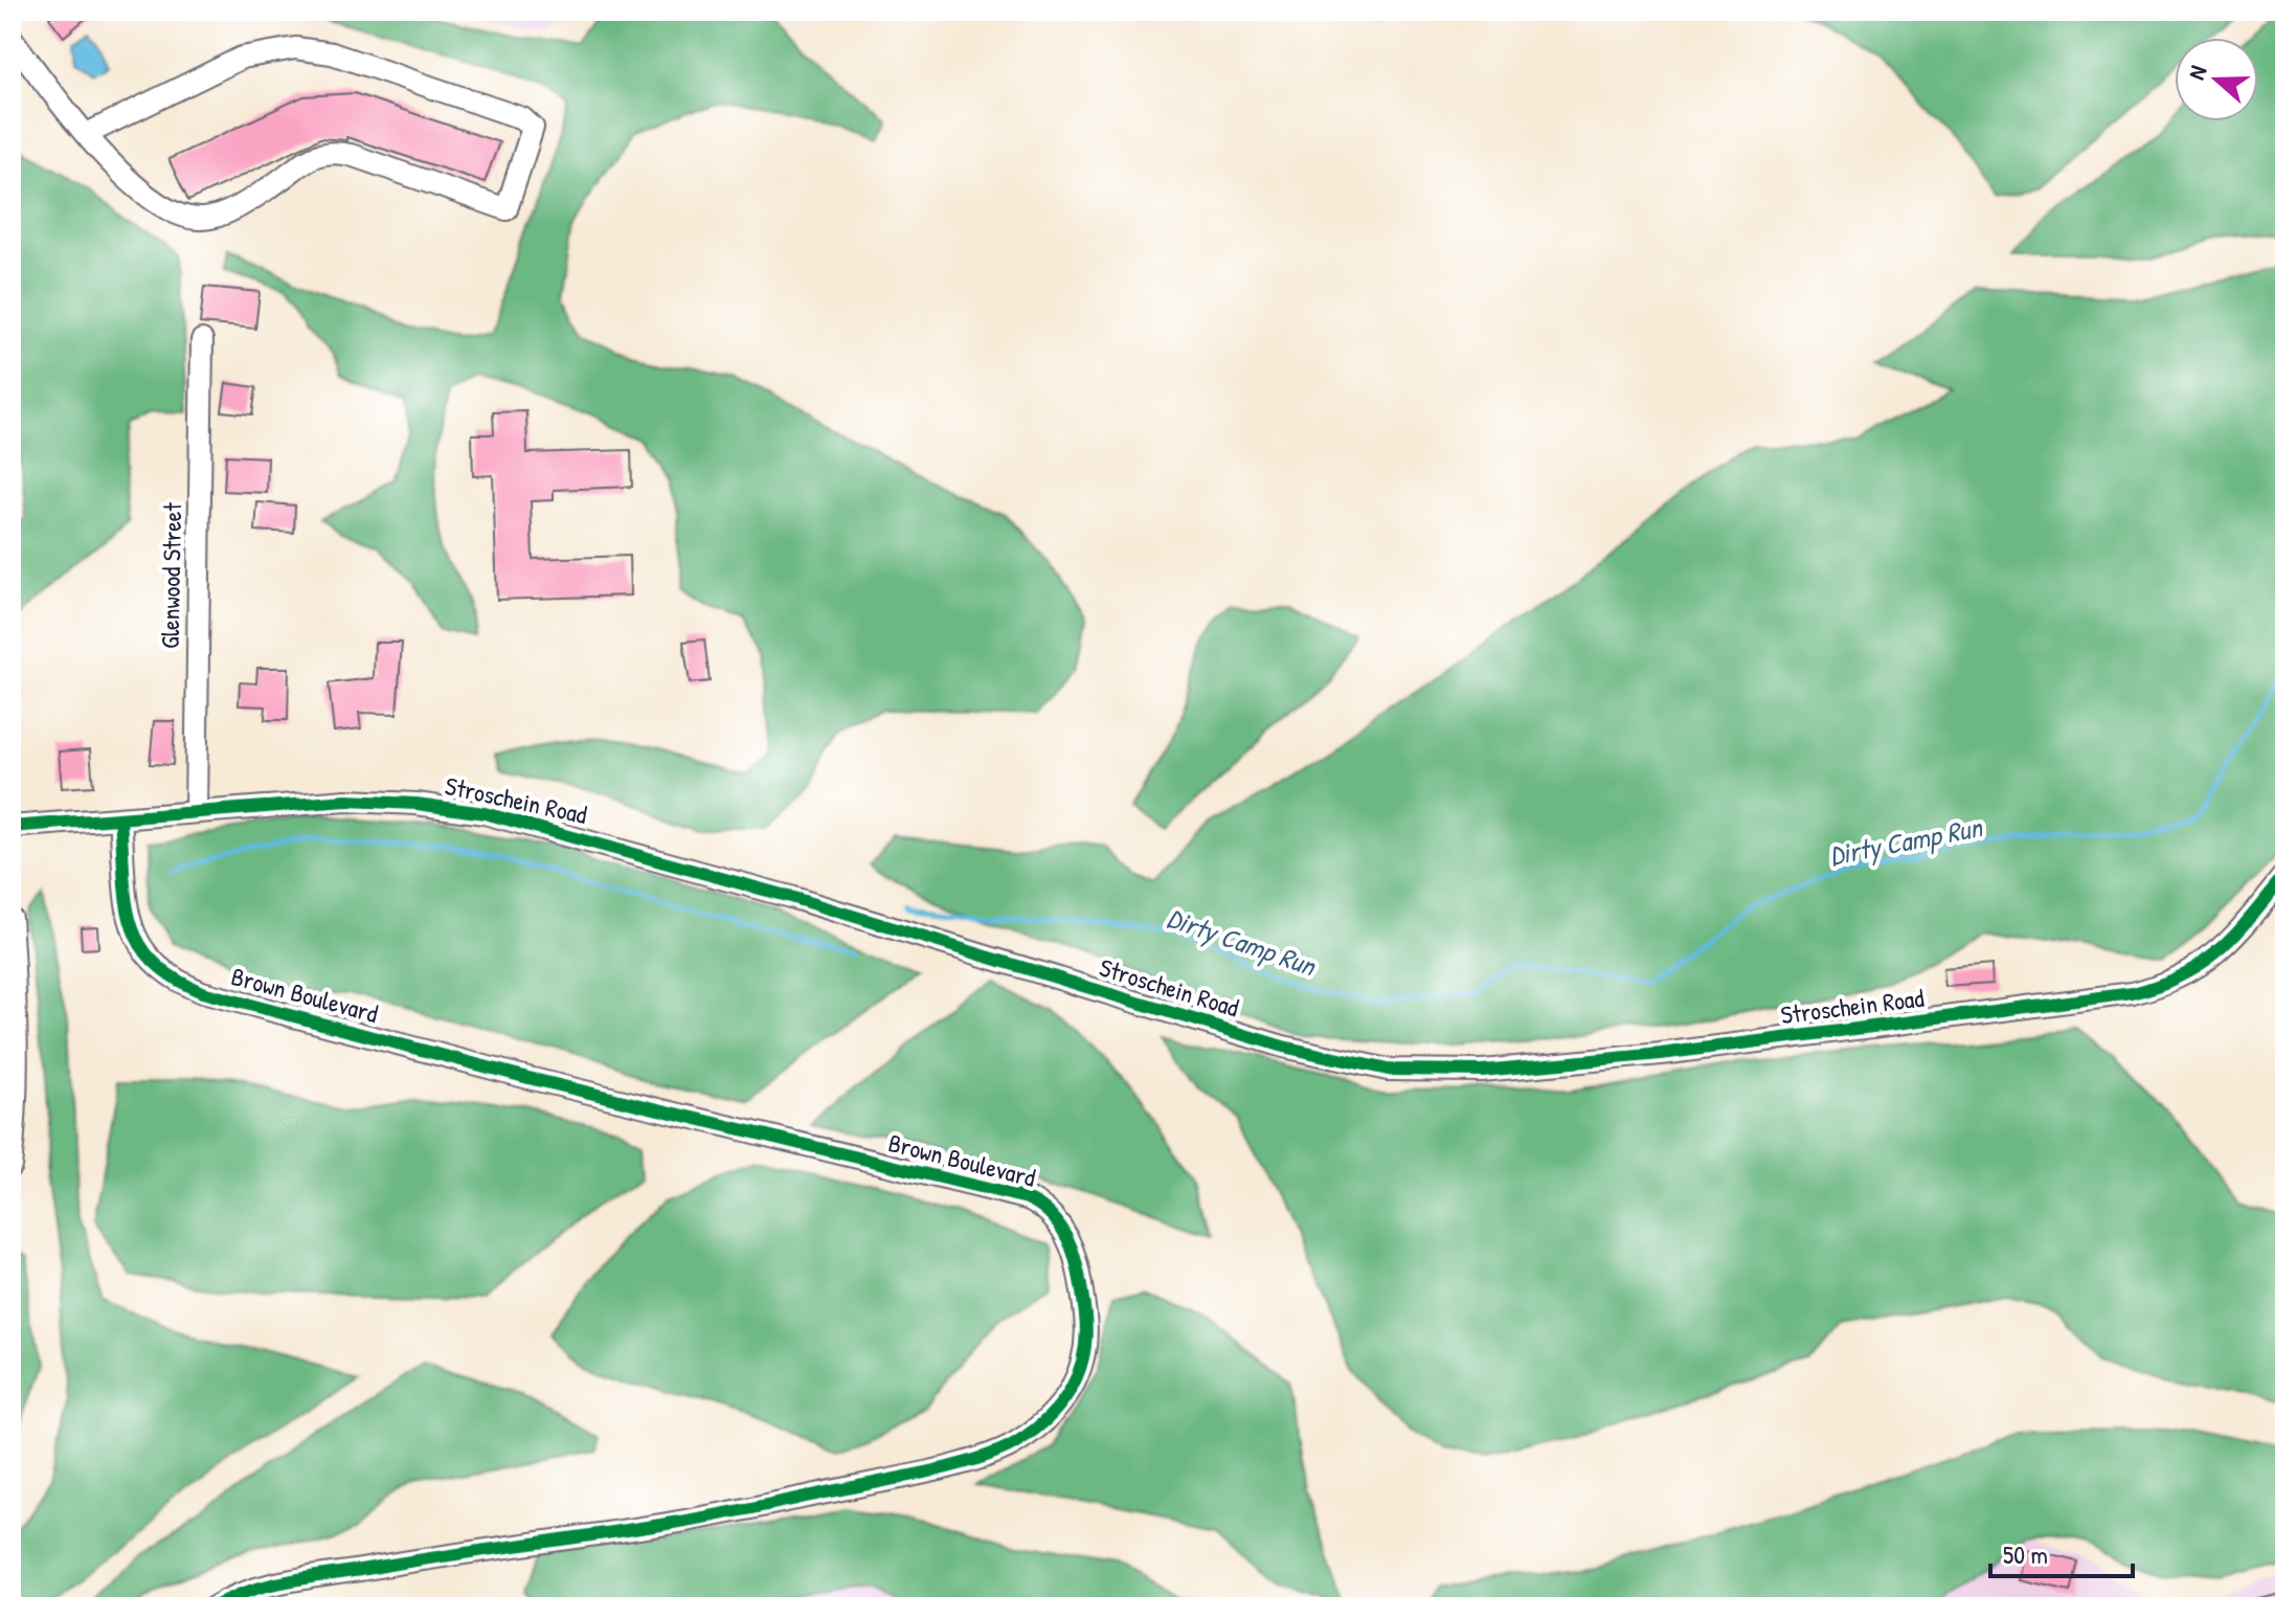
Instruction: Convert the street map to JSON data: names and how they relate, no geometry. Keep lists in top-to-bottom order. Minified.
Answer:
{"streets":{"street":["Glenwood Street","Stroschein Road","Brown Boulevard"]},"crossings":[["Glenwood Street","Stroschein Road"],["Stroschein Road","Brown Boulevard"]],"water":["Dirty Camp Run"],"scale_bar":"50 m","north":"left"}
